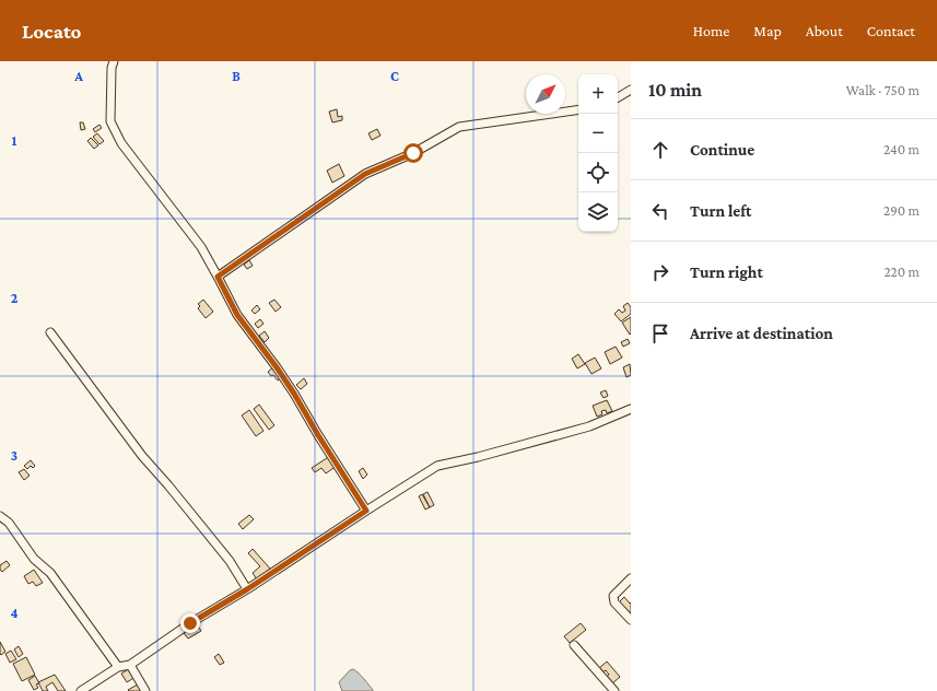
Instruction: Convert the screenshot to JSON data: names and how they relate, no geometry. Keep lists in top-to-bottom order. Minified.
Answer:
{"north":"top right","page":{"header":"Locato","nav":["Home","Map","About","Contact"],"heading":["10 min","Walk · 750 m"],"map_buttons":["+","−"],"list":[["Continue","240 m"],["Turn left","290 m"],["Turn right","220 m"],"Arrive at destination"]},"grid":{"columns":["A","B","C"],"rows":["1","2","3","4"]}}
